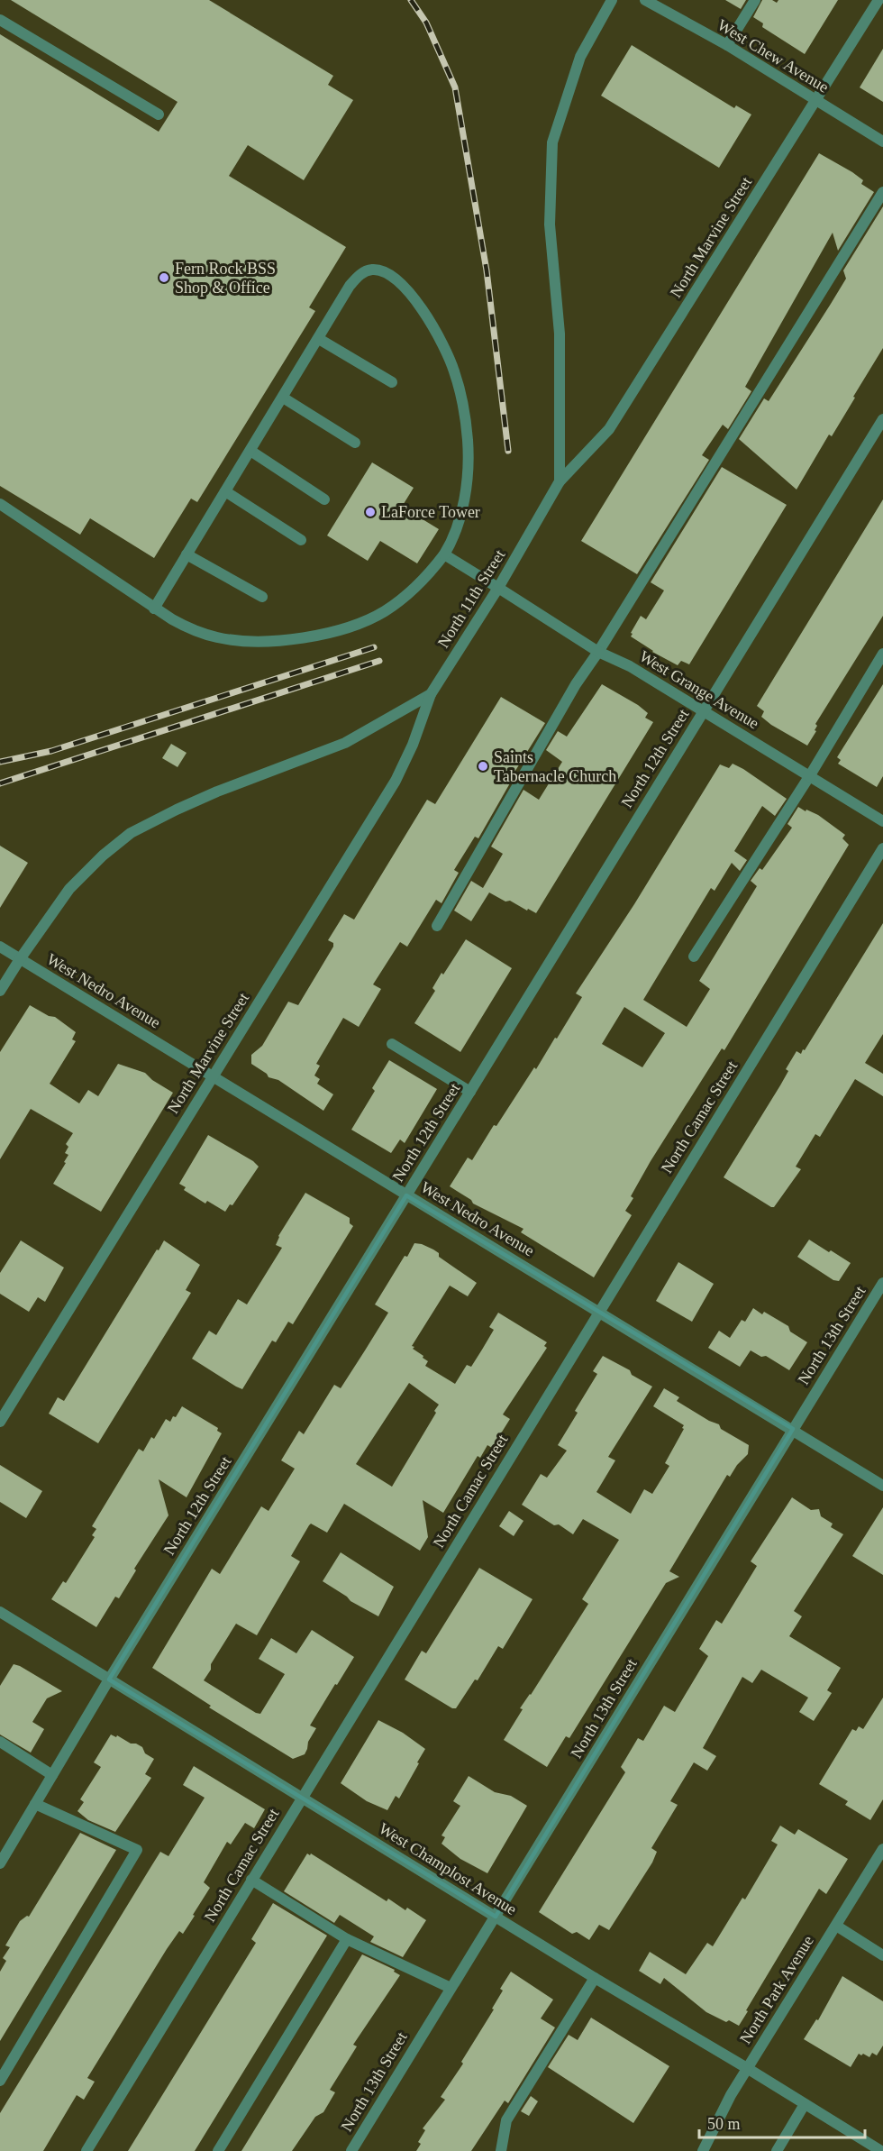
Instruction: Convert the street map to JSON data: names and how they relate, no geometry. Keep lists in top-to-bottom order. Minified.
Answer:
{"streets":{"street":["West Chew Avenue","North Marvine Street","North 11th Street","West Grange Avenue","North 12th Street","West Nedro Avenue","North Camac Street","North 13th Street","West Champlost Avenue","North Park Avenue"]},"crossings":[["West Chew Avenue","North Marvine Street"],["North Marvine Street","North 11th Street"],["North Marvine Street","West Nedro Avenue"],["North 11th Street","West Grange Avenue"],["North 11th Street","West Nedro Avenue"],["West Grange Avenue","North 12th Street"],["North 12th Street","West Nedro Avenue"],["North 12th Street","West Champlost Avenue"],["West Nedro Avenue","North Camac Street"],["West Nedro Avenue","North 13th Street"],["North Camac Street","West Champlost Avenue"],["North 13th Street","West Champlost Avenue"],["West Champlost Avenue","North Park Avenue"]],"places":["Fern Rock BSS Shop & Office","LaForce Tower","Saints Tabernacle Church"],"scale_bar":"50 m"}
